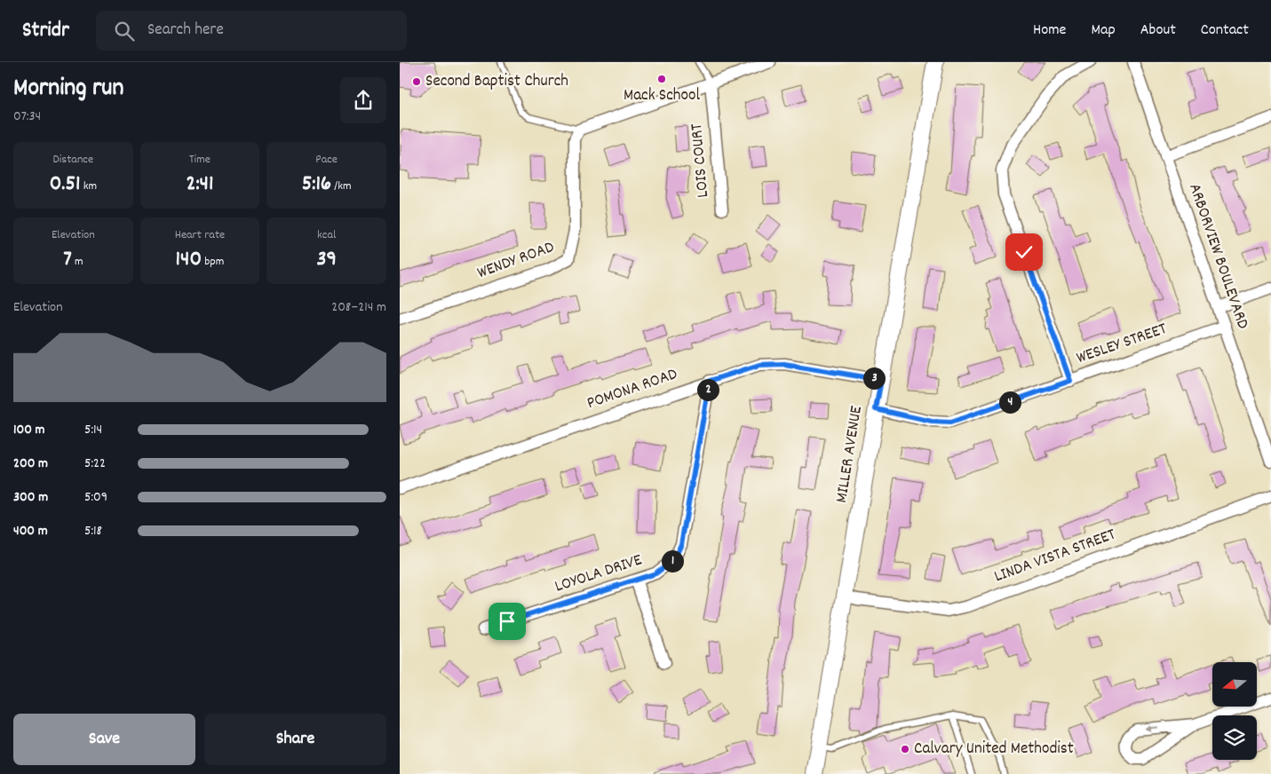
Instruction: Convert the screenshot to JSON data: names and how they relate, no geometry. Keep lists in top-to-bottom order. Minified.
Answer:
{"streets":{"main road":["MILLER AVENUE"],"street":["LOIS COURT","ARBORVIEW BOULEVARD","WENDY ROAD","WESLEY STREET","POMONA ROAD","LINDA VISTA STREET","LOYOLA DRIVE"]},"crossings":[["ARBORVIEW BOULEVARD","WESLEY STREET"],["WESLEY STREET","MILLER AVENUE"],["POMONA ROAD","MILLER AVENUE"],["POMONA ROAD","LOYOLA DRIVE"],["MILLER AVENUE","LINDA VISTA STREET"]],"places":["Mack School","Second Baptist Church","Calvary United Methodist"],"north":"left","page":{"header":"Stridr","search":"Search here","nav":["Home","Map","About","Contact"],"heading":["Morning run","07:34"],"stats":[["Distance","0.51 km"],["Time","2:41"],["Pace","5:16 /km"],["Elevation","7 m"],["Heart rate","140 bpm"],["kcal","39"]],"chart":["Elevation","208–214 m"],"pins":["3","2","4","1"],"list":[{"name":"100 m","note":"5:14"},{"name":"200 m","note":"5:22"},{"name":"300 m","note":"5:09"},{"name":"400 m","note":"5:18"}],"buttons":["Save","Share"]}}
